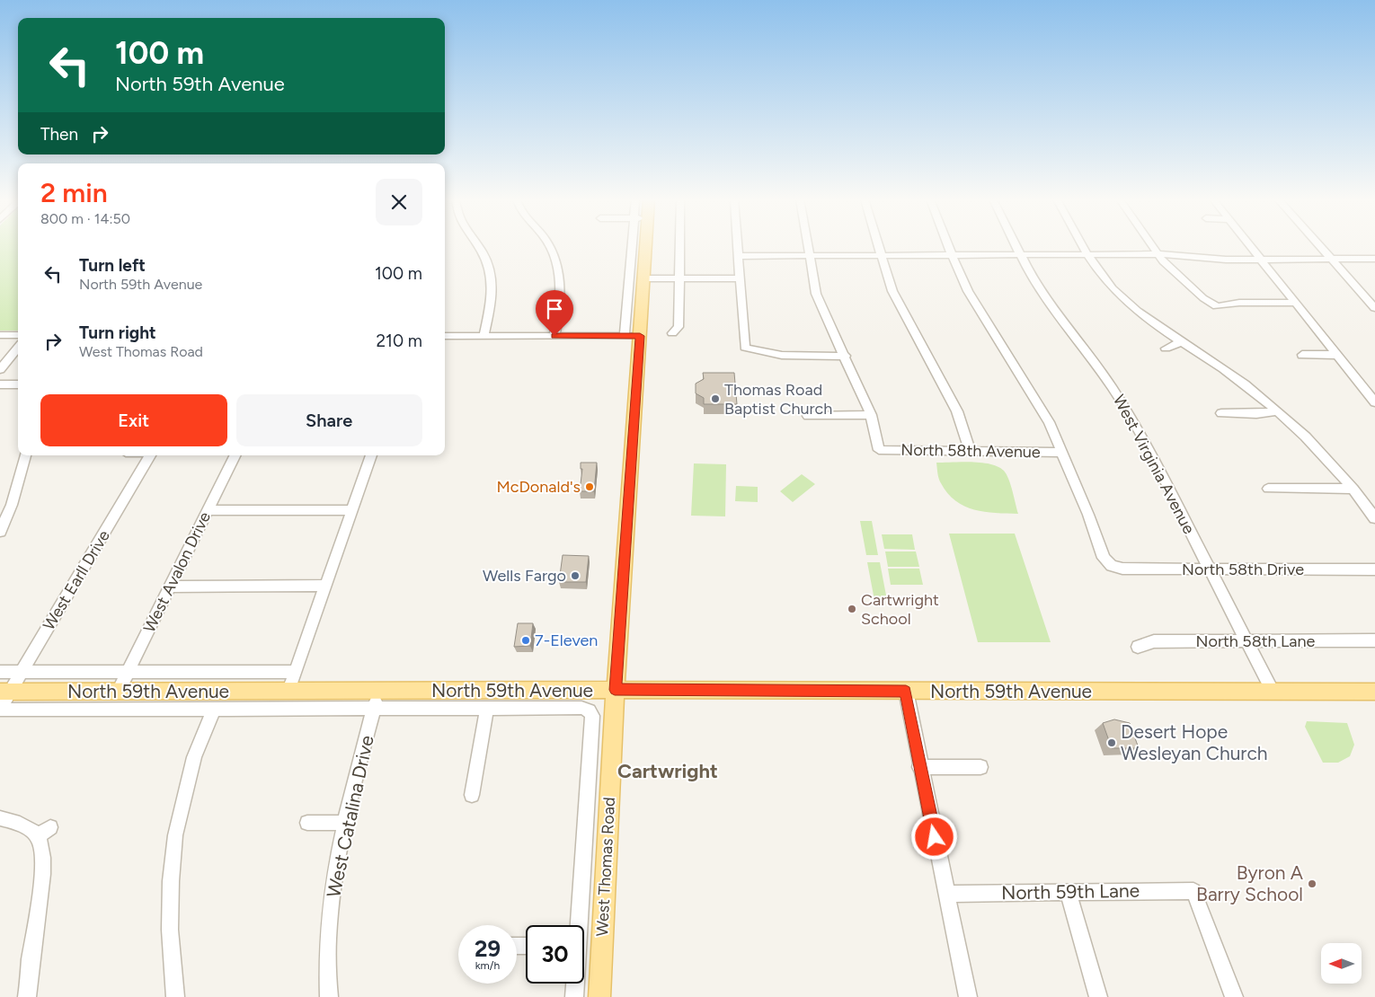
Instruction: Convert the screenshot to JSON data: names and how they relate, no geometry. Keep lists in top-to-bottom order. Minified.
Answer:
{"streets":{"main road":["North 59th Avenue","West Thomas Road"],"street":["North 58th Avenue","West Virginia Avenue","North 58th Drive","West Avalon Drive","West Earll Drive","North 58th Lane","West Catalina Drive","North 59th Lane"]},"crossings":[["North 58th Avenue","North 58th Drive"],["West Virginia Avenue","North 58th Drive"],["West Virginia Avenue","North 58th Lane"],["West Virginia Avenue","North 59th Avenue"],["West Avalon Drive","North 59th Avenue"],["West Earll Drive","North 59th Avenue"],["North 59th Avenue","West Catalina Drive"],["North 59th Avenue","West Thomas Road"]],"districts":["Cartwright"],"places":["Thomas Road Baptist Church","McDonald's","Wells Fargo","Cartwright School","7-Eleven","Desert Hope Wesleyan Church","Byron A Barry School"],"north":"left","page":{"turn":["100 m","North 59th Avenue"],"then":"Then","heading":["2 min","800 m · 14:50"],"list":[{"name":"Turn left","note":"North 59th Avenue","value":"100 m"},{"name":"Turn right","note":"West Thomas Road","value":"210 m"}],"buttons":["Exit","Share"],"speed":"29 km/h","limit":"30"}}
